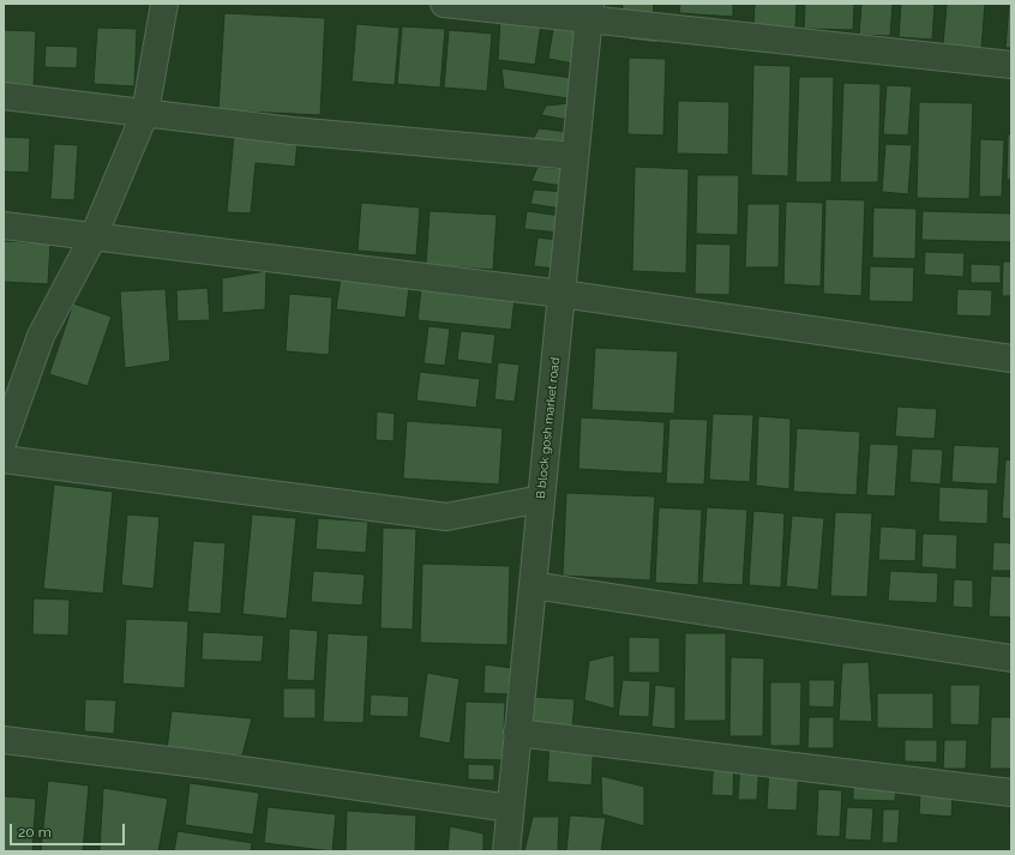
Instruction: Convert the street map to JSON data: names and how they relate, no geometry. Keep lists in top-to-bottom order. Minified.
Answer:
{"streets":{"street":["B block gosh market road"]},"scale_bar":"20 m"}
